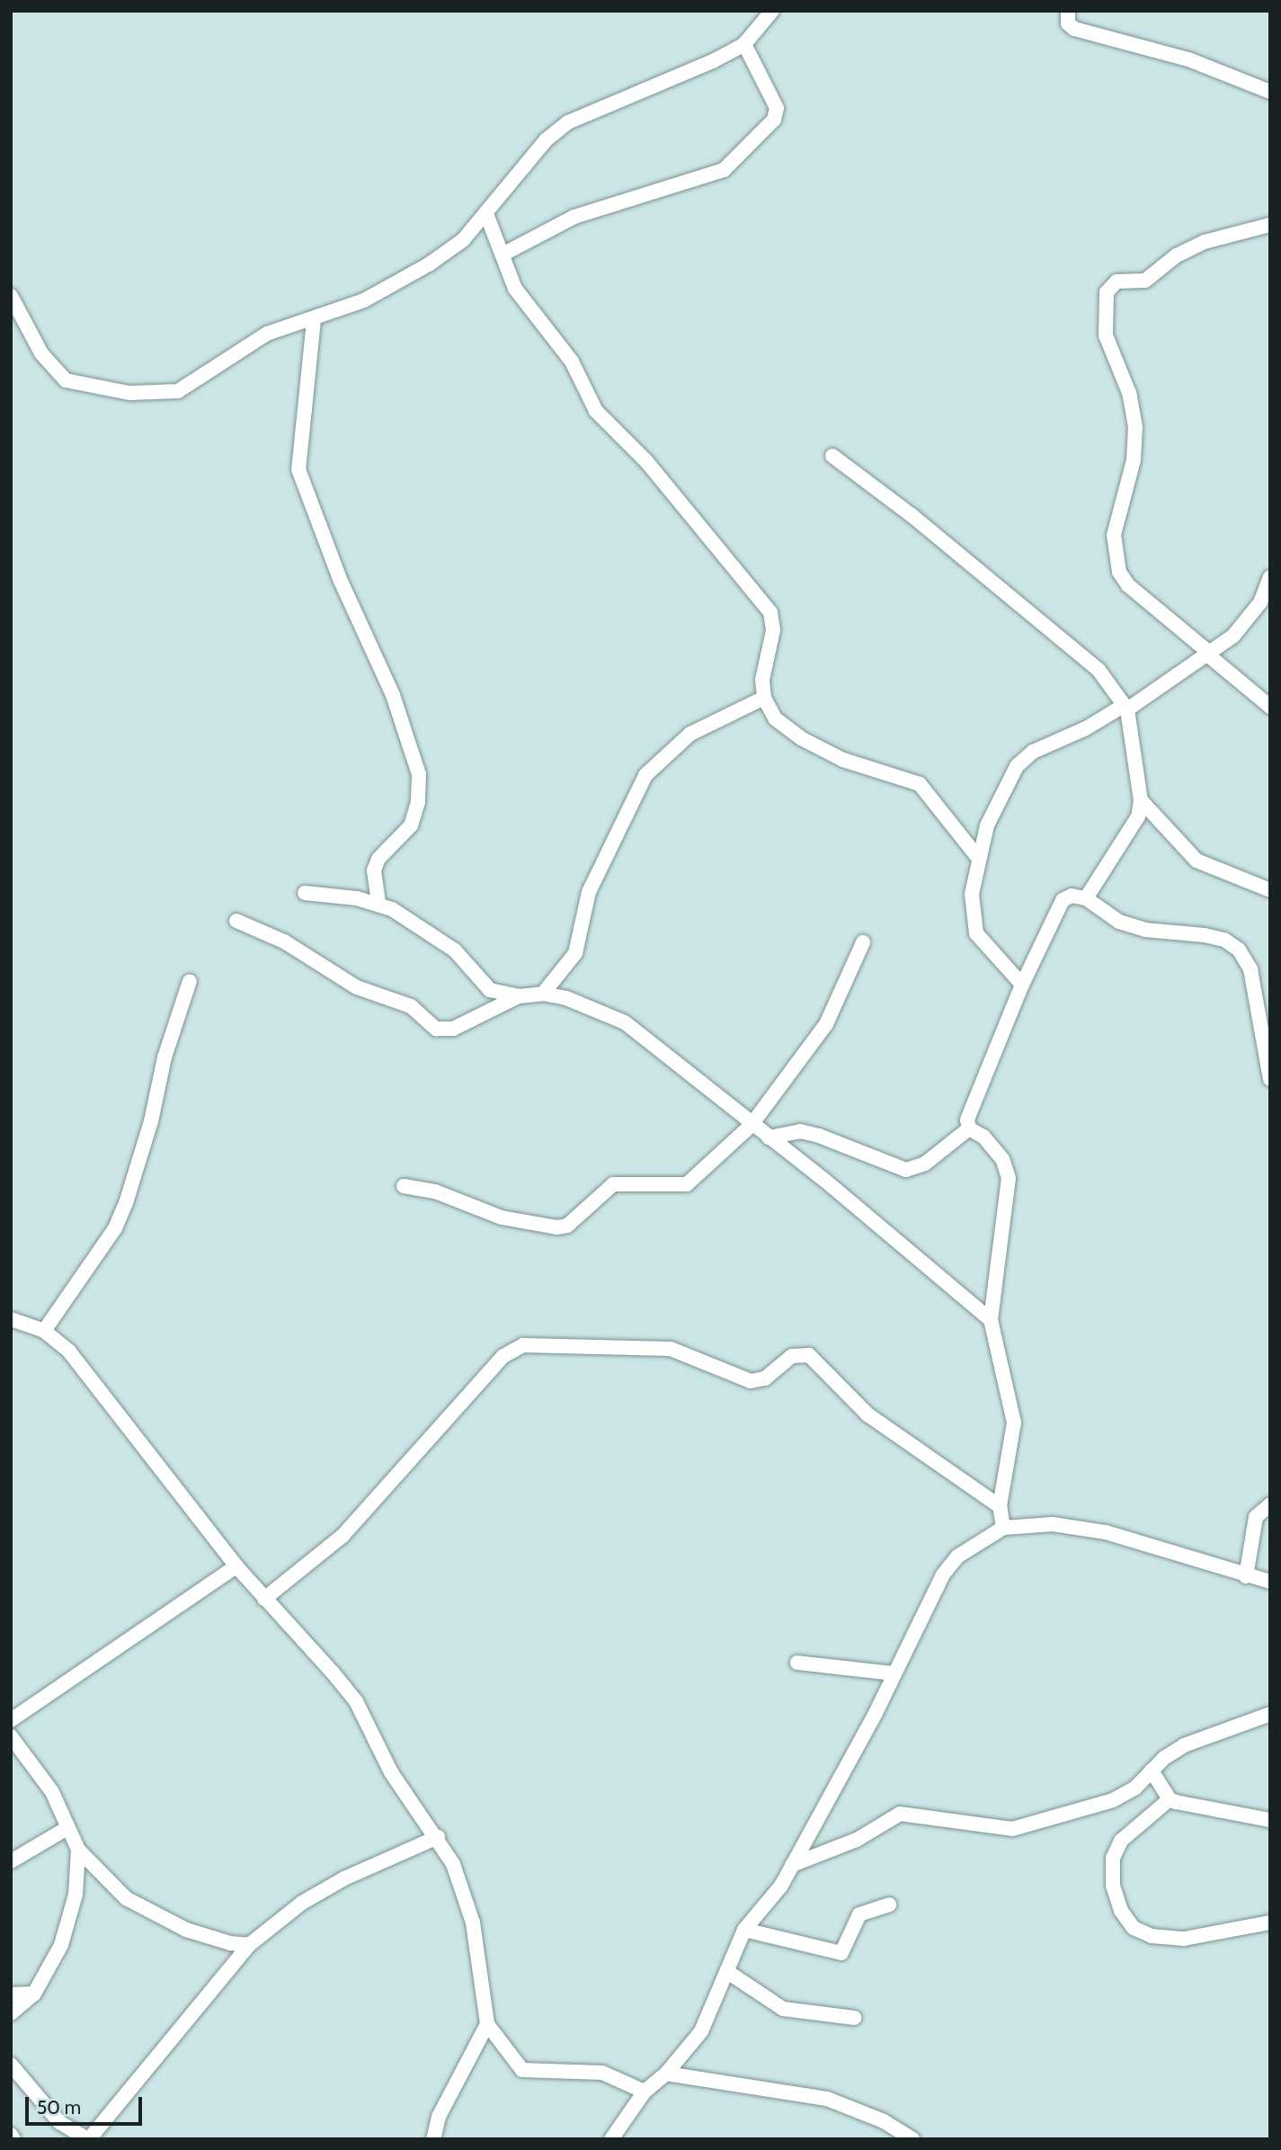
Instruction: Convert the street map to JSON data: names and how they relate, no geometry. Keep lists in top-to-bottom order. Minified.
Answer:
{"scale_bar":"50 m"}
